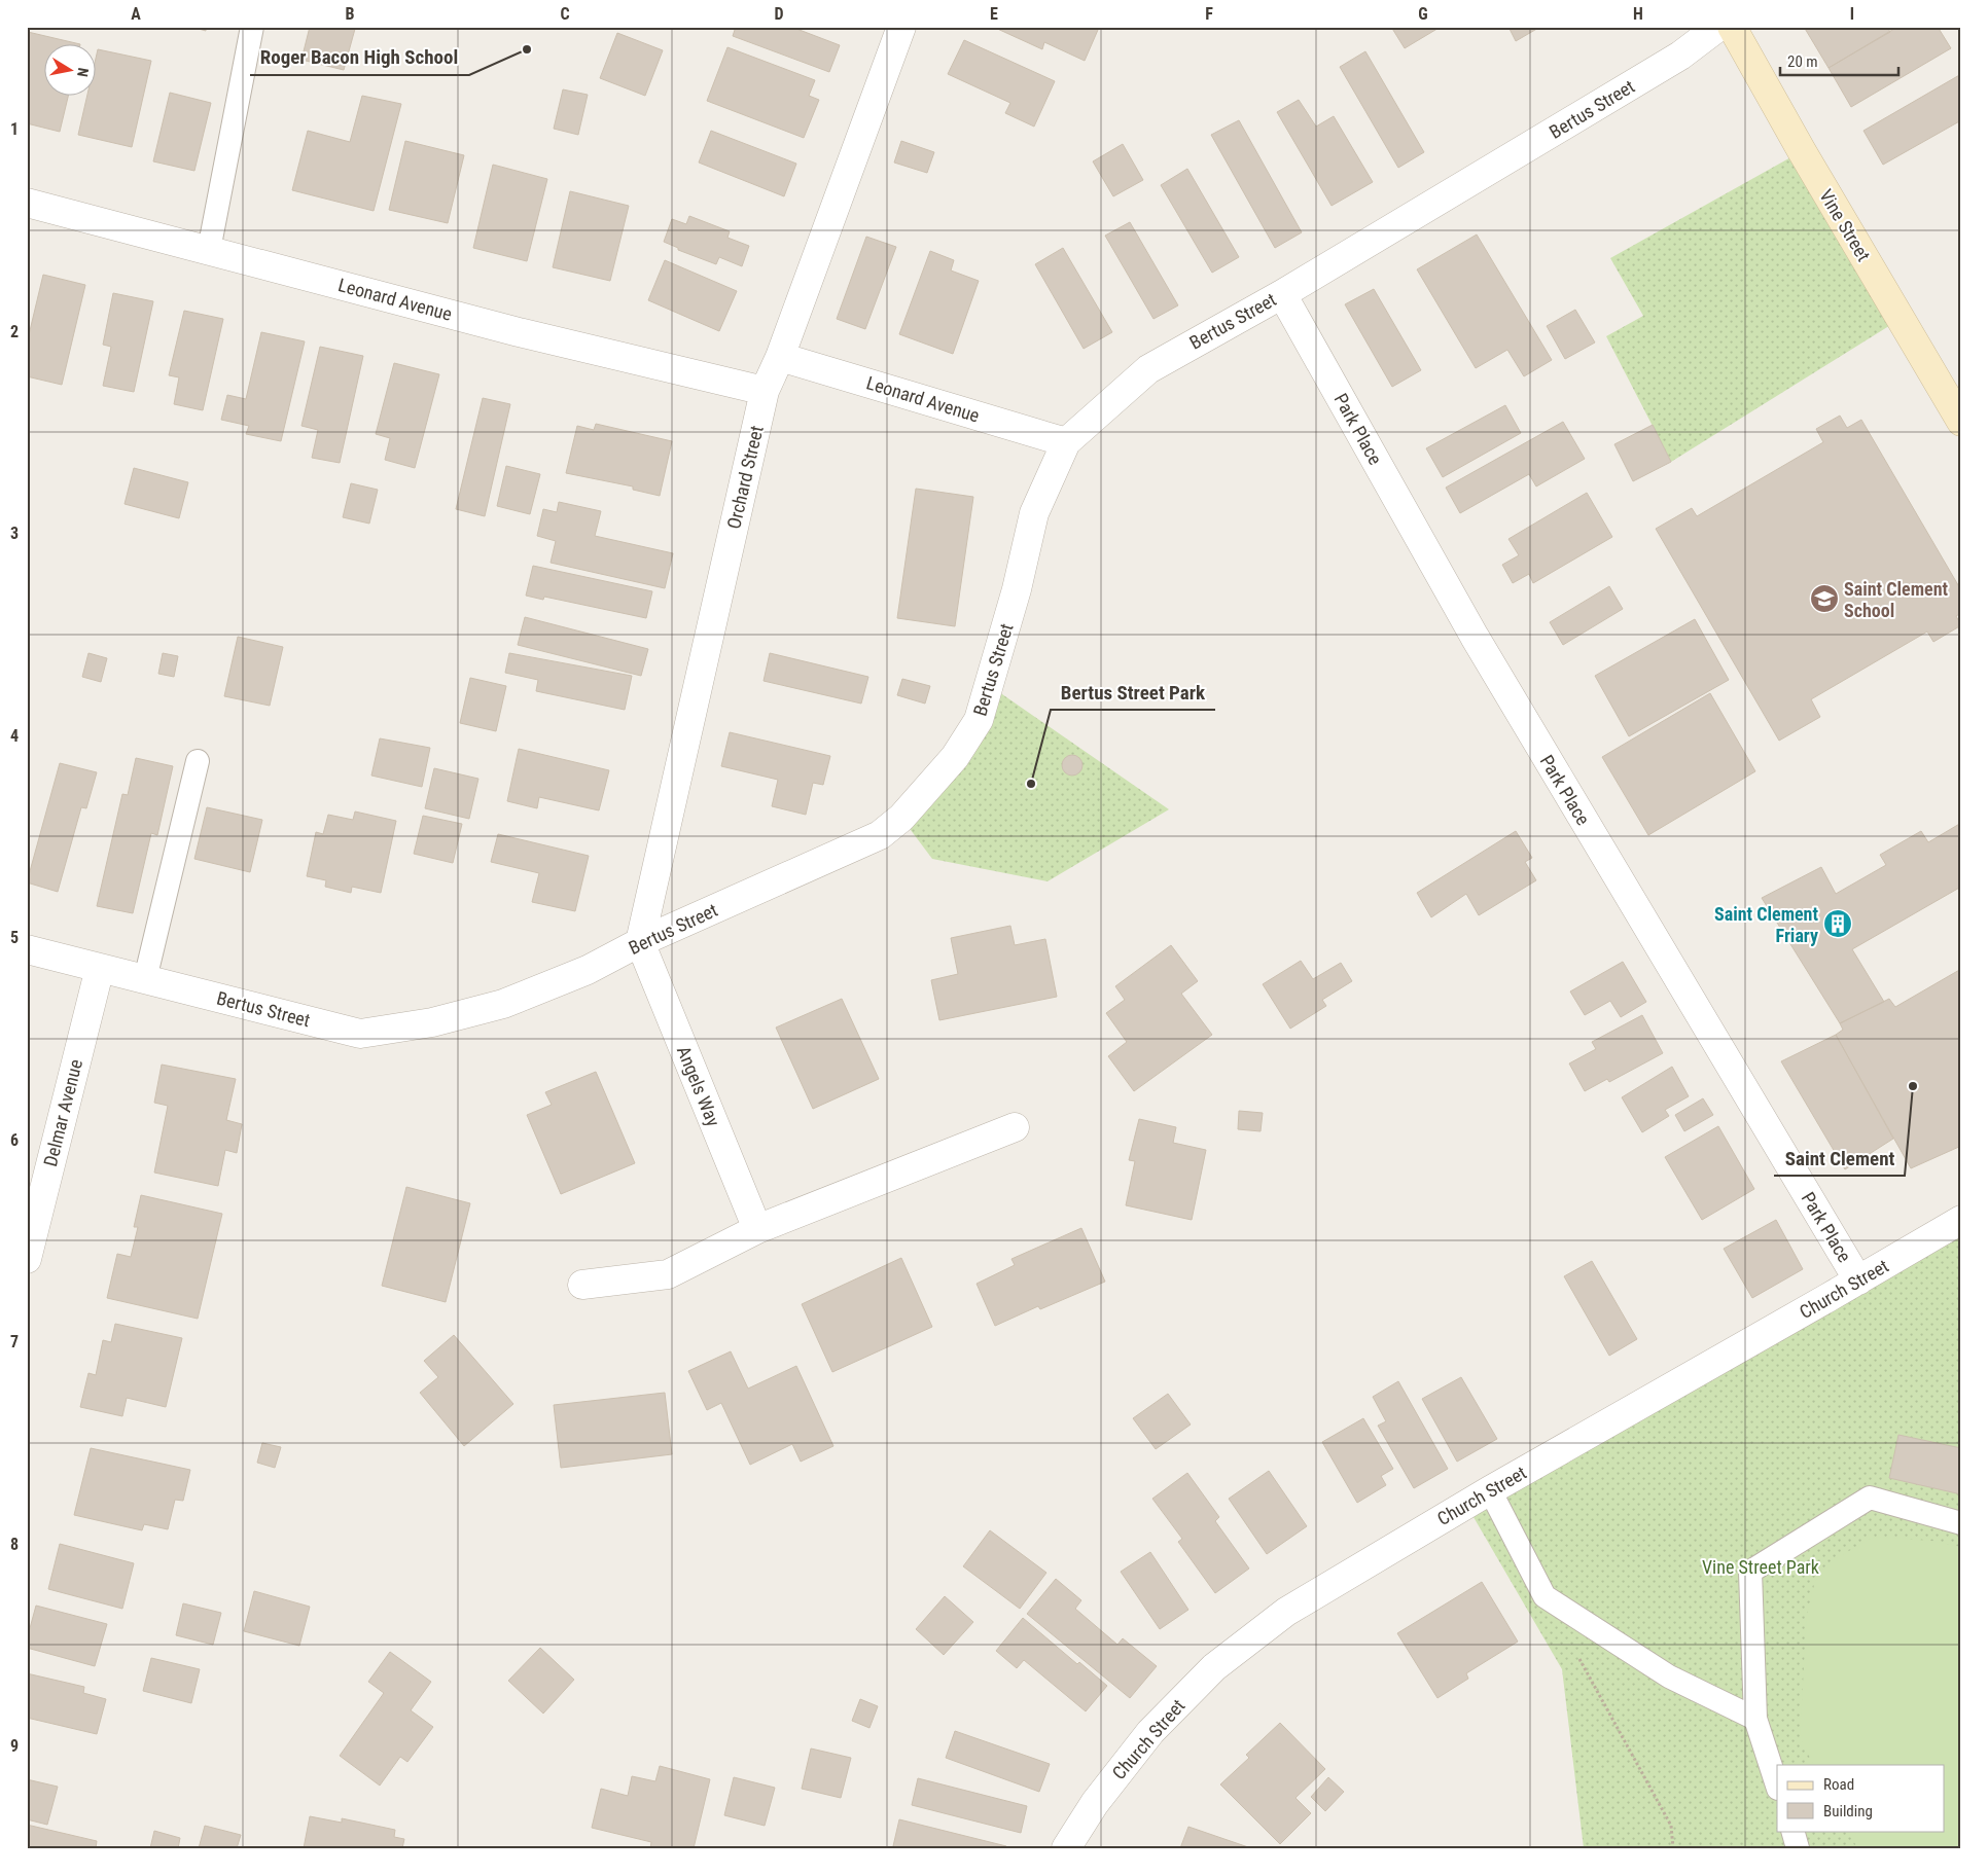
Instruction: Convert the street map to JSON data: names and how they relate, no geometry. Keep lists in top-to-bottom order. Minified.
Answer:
{"streets":{"main road":["Vine Street"],"street":["Bertus Street","Leonard Avenue","Park Place","Orchard Street","Angels Way","Delmar Avenue","Church Street"]},"crossings":[["Bertus Street","Leonard Avenue"],["Bertus Street","Park Place"],["Bertus Street","Orchard Street"],["Bertus Street","Angels Way"],["Bertus Street","Delmar Avenue"],["Leonard Avenue","Orchard Street"],["Park Place","Church Street"],["Orchard Street","Angels Way"]],"parks":["Vine Street Park"],"places":{"other":["Roger Bacon High School","Bertus Street Park","Saint Clement"],"school or university":["Saint Clement School"],"building":["Saint Clement Friary"]},"legend":["Road","Building"],"scale_bar":"20 m","north":"right","grid":{"columns":["A","B","C","D","E","F","G","H","I"],"rows":["1","2","3","4","5","6","7","8","9"]}}
